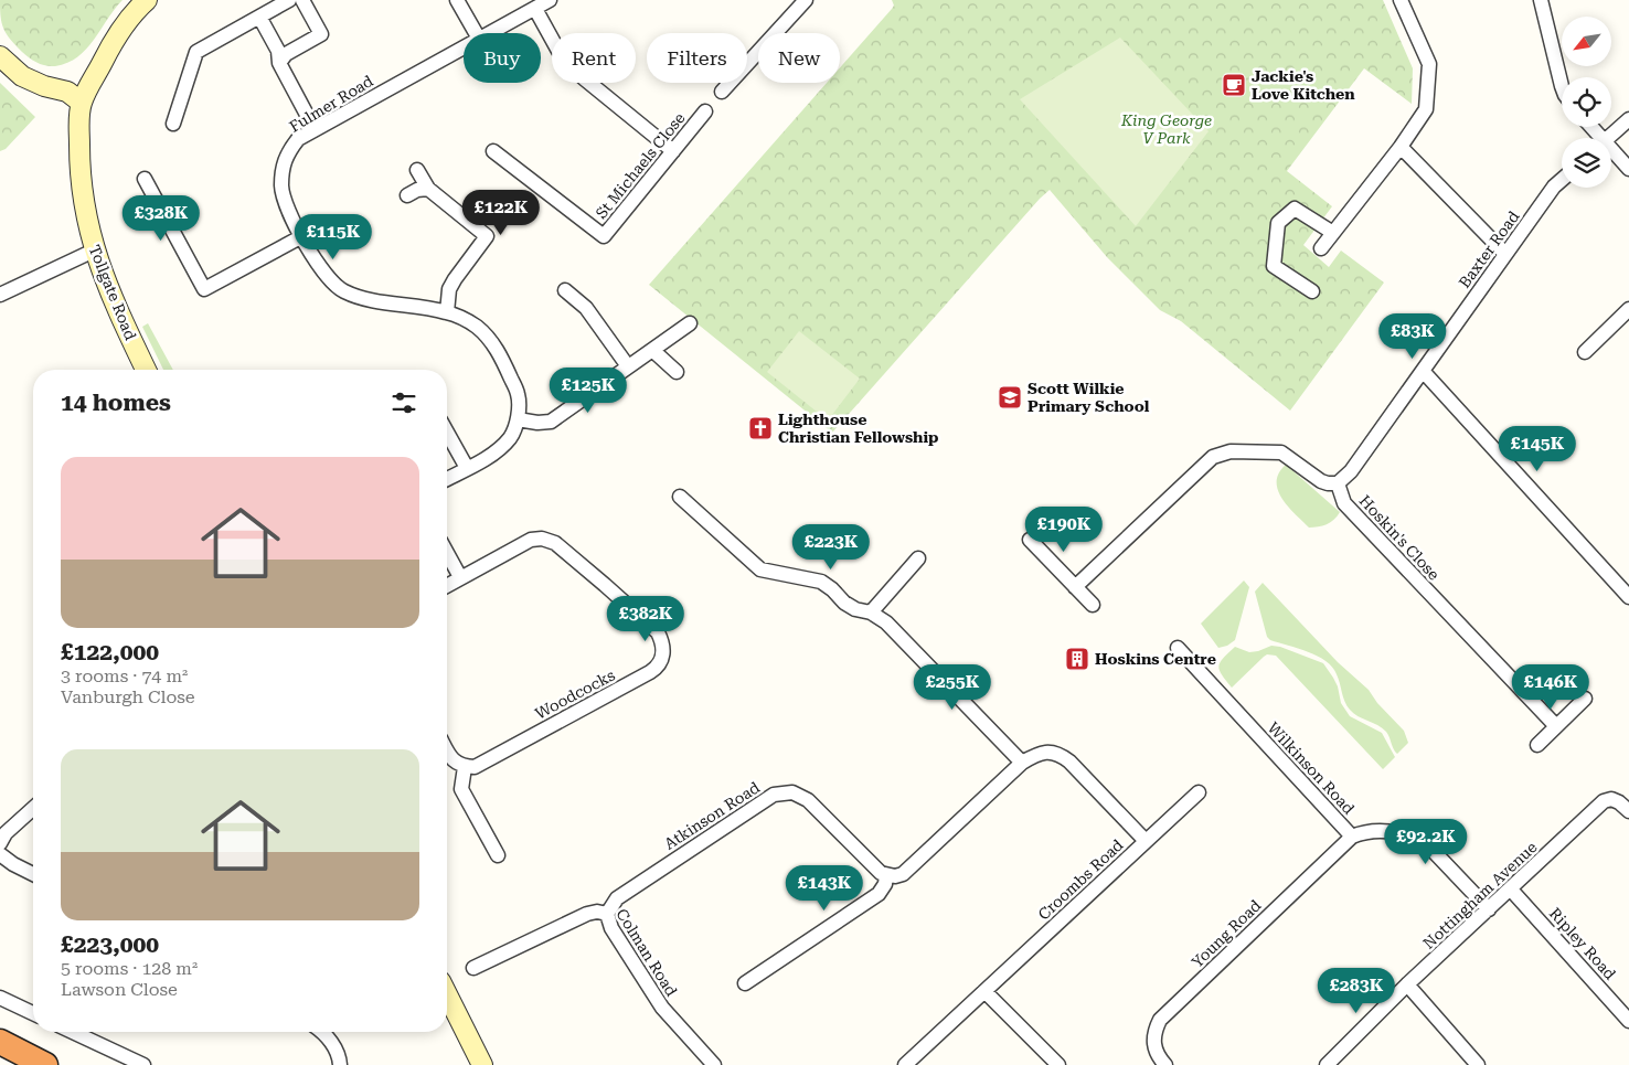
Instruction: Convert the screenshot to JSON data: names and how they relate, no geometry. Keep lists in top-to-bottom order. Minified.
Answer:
{"streets":{"street":["Fulmer Road","St Michaels Close","Baxter Road","Tollgate Road","Hoskin's Close","Woodcocks","Wilkinson Road","Atkinson Road","Croombs Road","Nottingham Avenue","Young Road","Ripley Road","Colman Road"]},"crossings":[["Baxter Road","Hoskin's Close"],["Wilkinson Road","Nottingham Avenue"],["Wilkinson Road","Young Road"],["Atkinson Road","Colman Road"],["Nottingham Avenue","Ripley Road"]],"parks":["King George V Park"],"places":{"cafe":["Jackie's Love Kitchen"],"school or university":["Scott Wilkie Primary School"],"church":["Lighthouse Christian Fellowship"],"building":["Hoskins Centre"]},"north":"bottom left","page":{"chip":["Buy","Rent","Filters","New"],"price":["£122K","£328K","£115K","£83K","£125K","£145K","£190K","£223K","£382K","£255K","£146K","£92.2K","£143K","£283K"],"heading":"14 homes","list":[{"name":"£122,000","note":"3 rooms · 74 m² · Vanburgh Close"},{"name":"£223,000","note":"5 rooms · 128 m² · Lawson Close"}]}}
